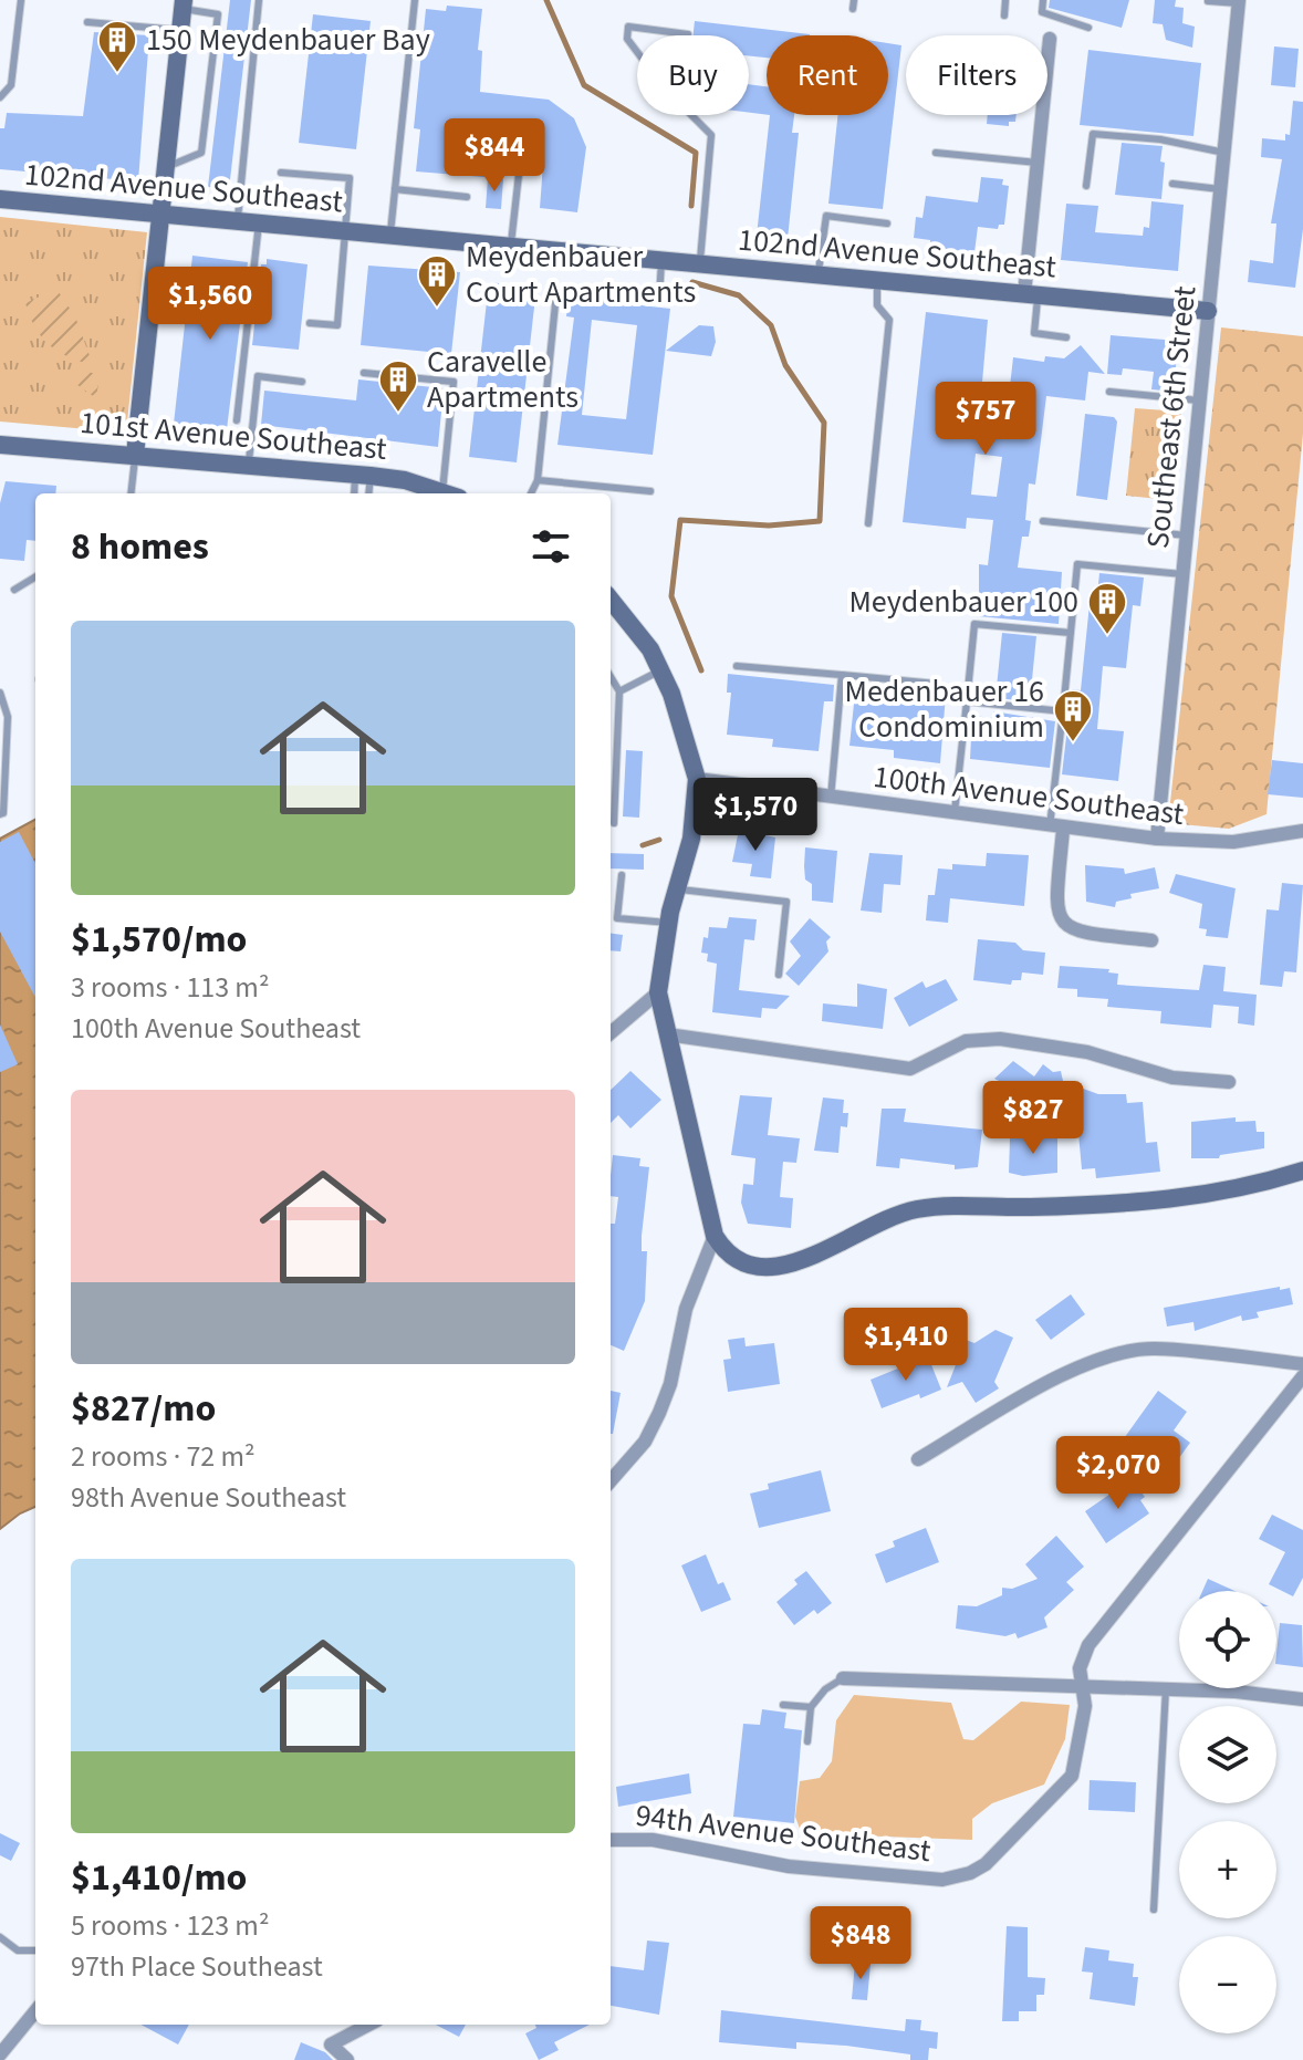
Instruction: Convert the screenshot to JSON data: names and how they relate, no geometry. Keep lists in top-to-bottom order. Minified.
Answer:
{"streets":{"street":["102nd Avenue Southeast","Southeast 6th Street","101st Avenue Southeast","100th Avenue Southeast","94th Avenue Southeast"]},"crossings":[["102nd Avenue Southeast","Southeast 6th Street"],["Southeast 6th Street","100th Avenue Southeast"]],"places":{"building":["150 Meydenbauer Bay","Meydenbauer Court Apartments","Caravelle Apartments","Meydenbauer 100","Medenbauer 16 Condominium"]},"page":{"chip":["Buy","Rent","Filters"],"price":["$844","$1,560","$757","$1,570","$827","$1,410","$2,070","$848"],"heading":"8 homes","list":[{"name":"$1,570/mo","note":"3 rooms · 113 m² · 100th Avenue Southeast"},{"name":"$827/mo","note":"2 rooms · 72 m² · 98th Avenue Southeast"},{"name":"$1,410/mo","note":"5 rooms · 123 m² · 97th Place Southeast"}],"map_buttons":["+","−"]}}
